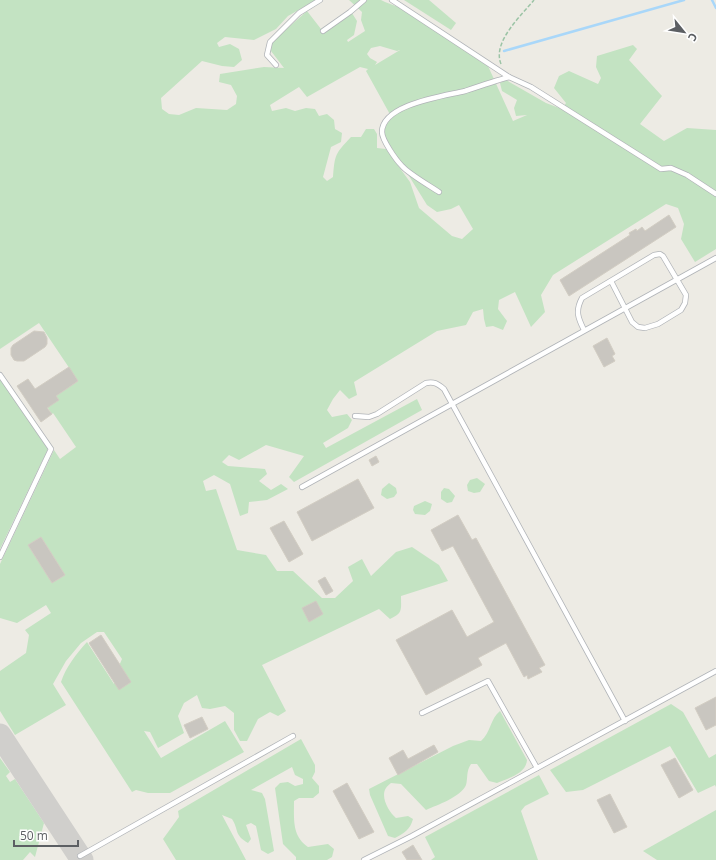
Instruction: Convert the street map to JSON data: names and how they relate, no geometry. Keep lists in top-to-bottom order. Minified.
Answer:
{"scale_bar":"50 m","north":"bottom right"}
